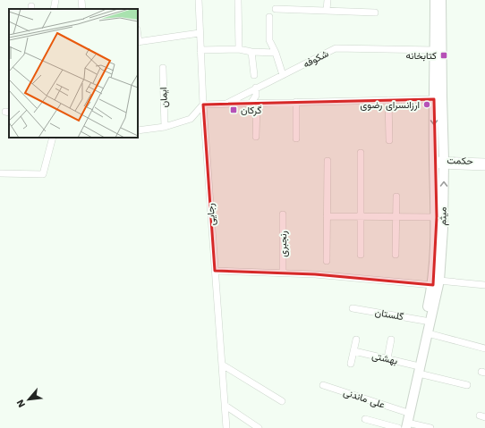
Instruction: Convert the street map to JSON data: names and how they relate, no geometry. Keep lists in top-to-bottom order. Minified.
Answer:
{"streets":{"main road":["میثم"],"street":["شکوفه","ایمان","حکمت","رجایی","رنجبری","گلستان","بهشتی","علی ماندنی"]},"crossings":[["شکوفه","میثم"],["حکمت","میثم"],["میثم","گلستان"],["میثم","بهشتی"],["میثم","علی ماندنی"]],"places":{"transit":["کتابخانه","گرکان"],"other":["ارزانسرای رضوی"]},"north":"bottom left"}
